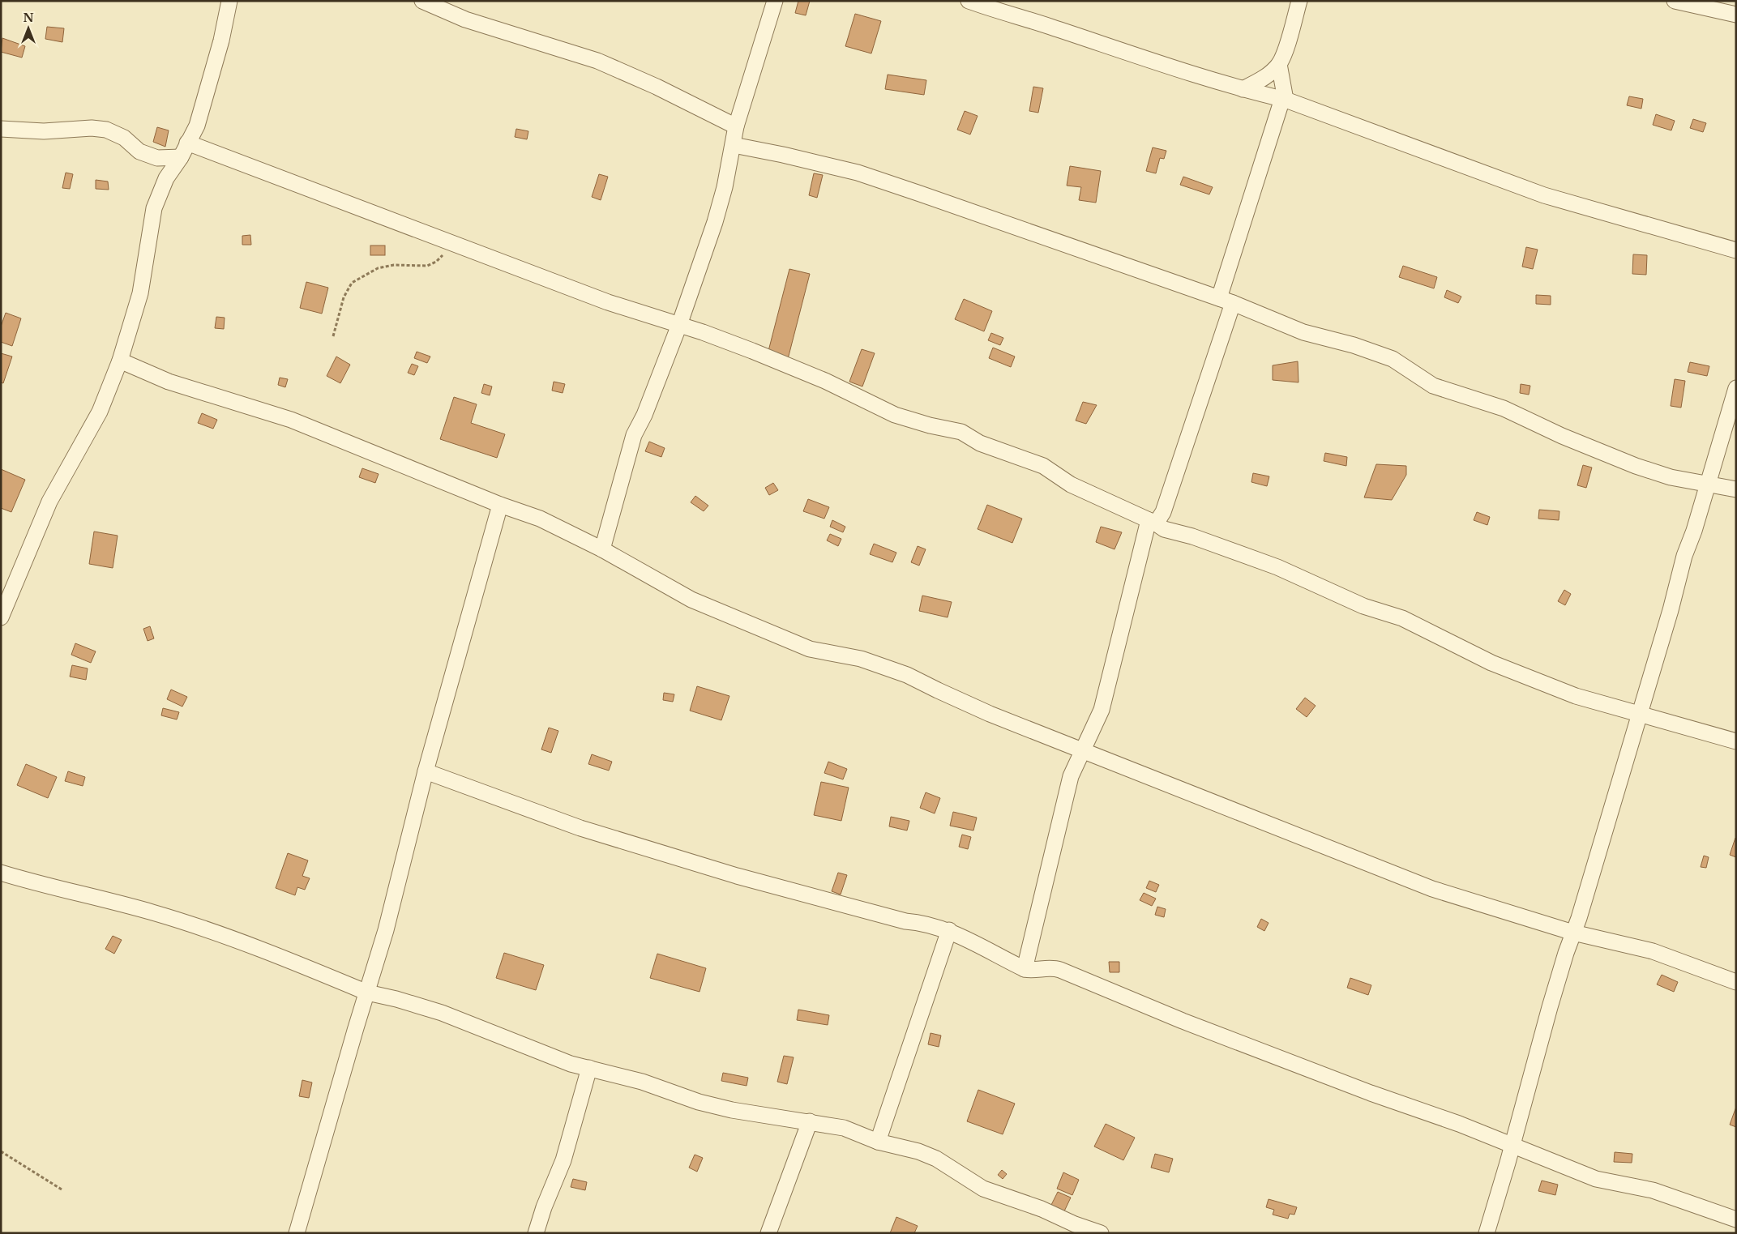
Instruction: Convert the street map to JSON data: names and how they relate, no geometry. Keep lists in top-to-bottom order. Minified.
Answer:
{"north":"top"}
